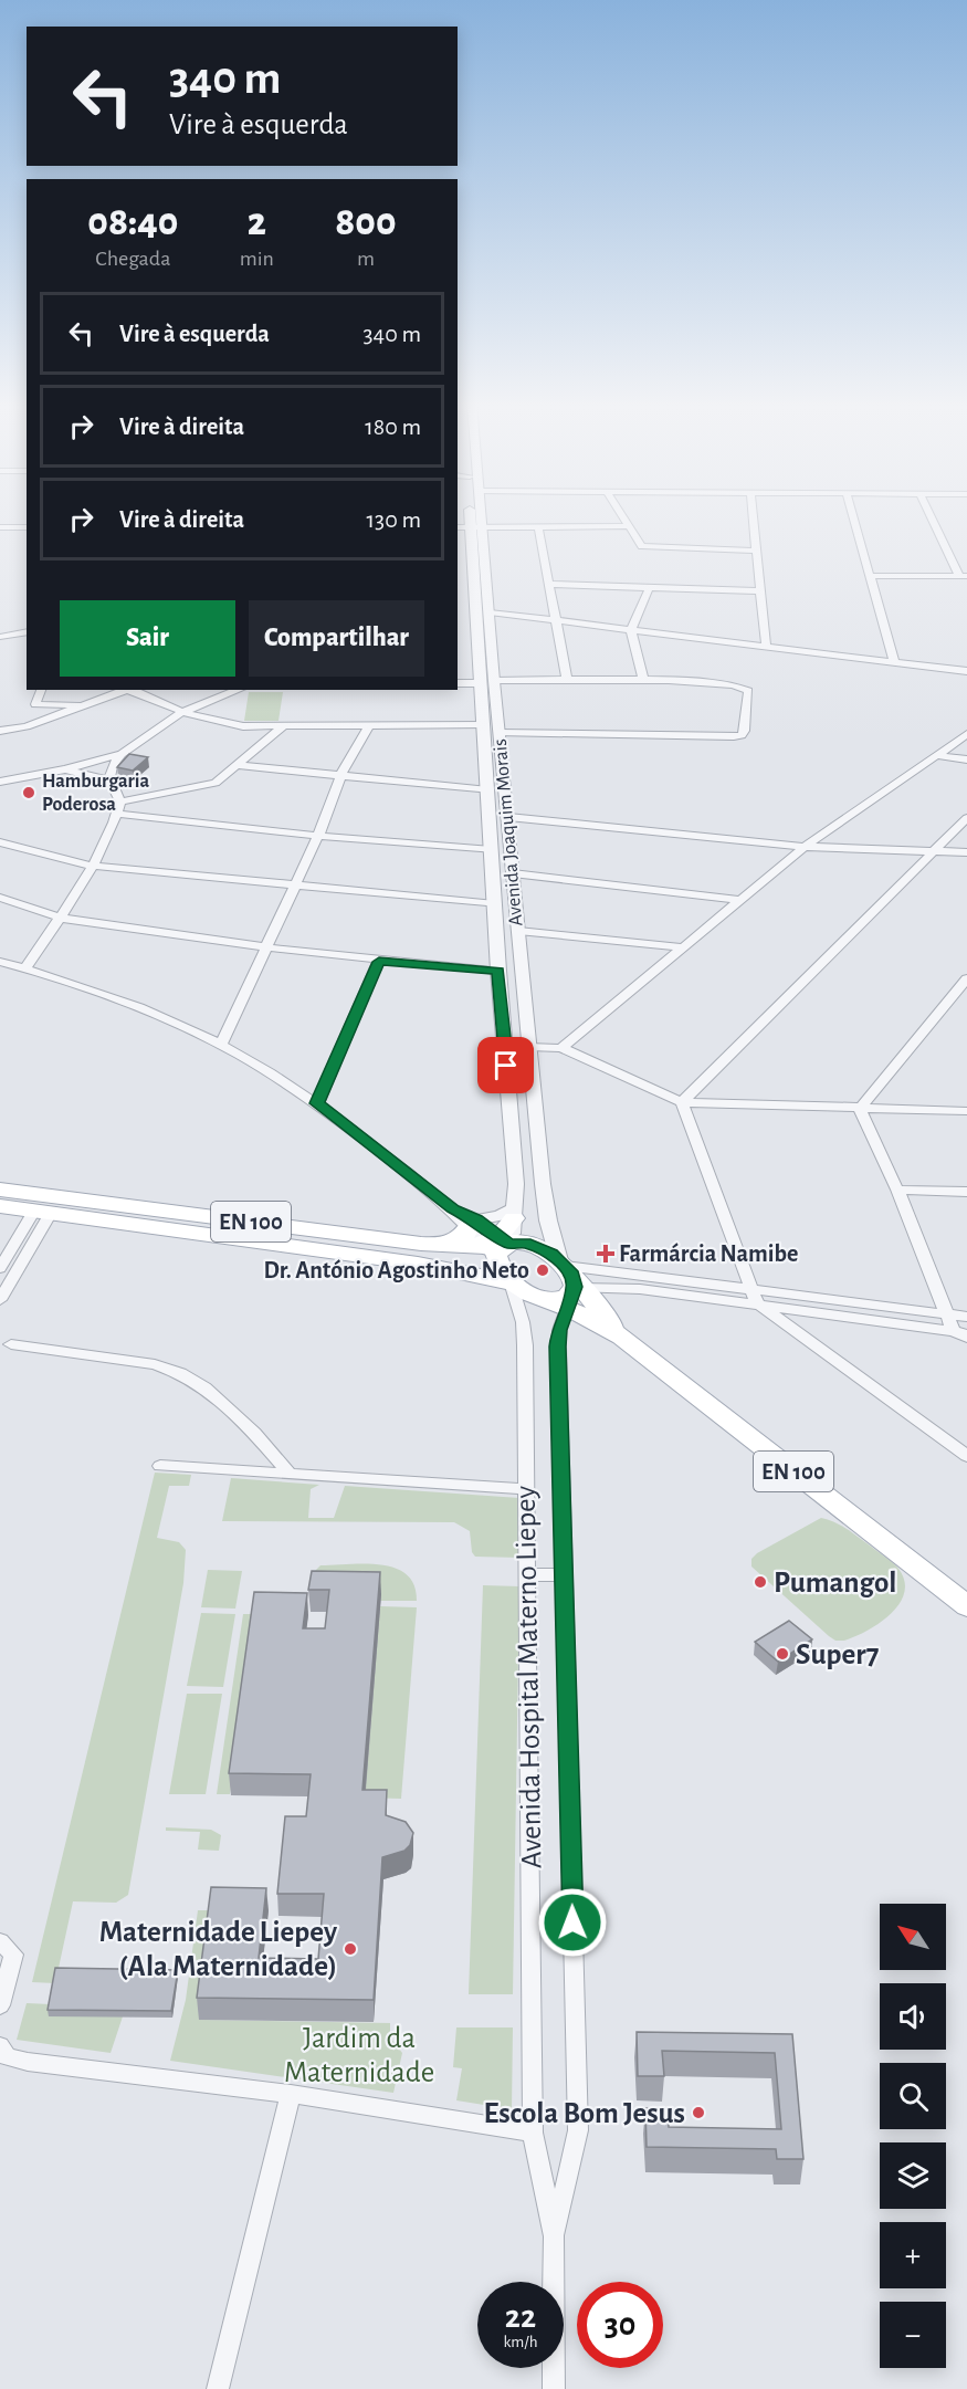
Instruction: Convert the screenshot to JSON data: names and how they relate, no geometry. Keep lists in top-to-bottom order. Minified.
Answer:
{"streets":{"main road":["EN 100"],"street":["Avenida Joaquim Morais","Avenida Hospital Materno Liepey"]},"crossings":[["Avenida Joaquim Morais","EN 100"],["Avenida Joaquim Morais","Avenida Hospital Materno Liepey"],["EN 100","Avenida Hospital Materno Liepey"]],"parks":["Jardim da Maternidade"],"places":{"other":["Hamburgaria Poderosa","Dr. António Agostinho Neto","Pumangol","Super7","Maternidade Liepey (Ala Maternidade)","Escola Bom Jesus"],"health":["Farmárcia Namibe"]},"north":"top left","page":{"turn":["340 m","Vire à esquerda"],"eta":["08:40","Chegada","2","min","800","m"],"list":[{"name":"Vire à esquerda","value":"340 m"},{"name":"Vire à direita","value":"180 m"},{"name":"Vire à direita","value":"130 m"}],"buttons":["Sair","Compartilhar"],"map_buttons":["+","−"],"speed":"22 km/h","limit":"30"}}
